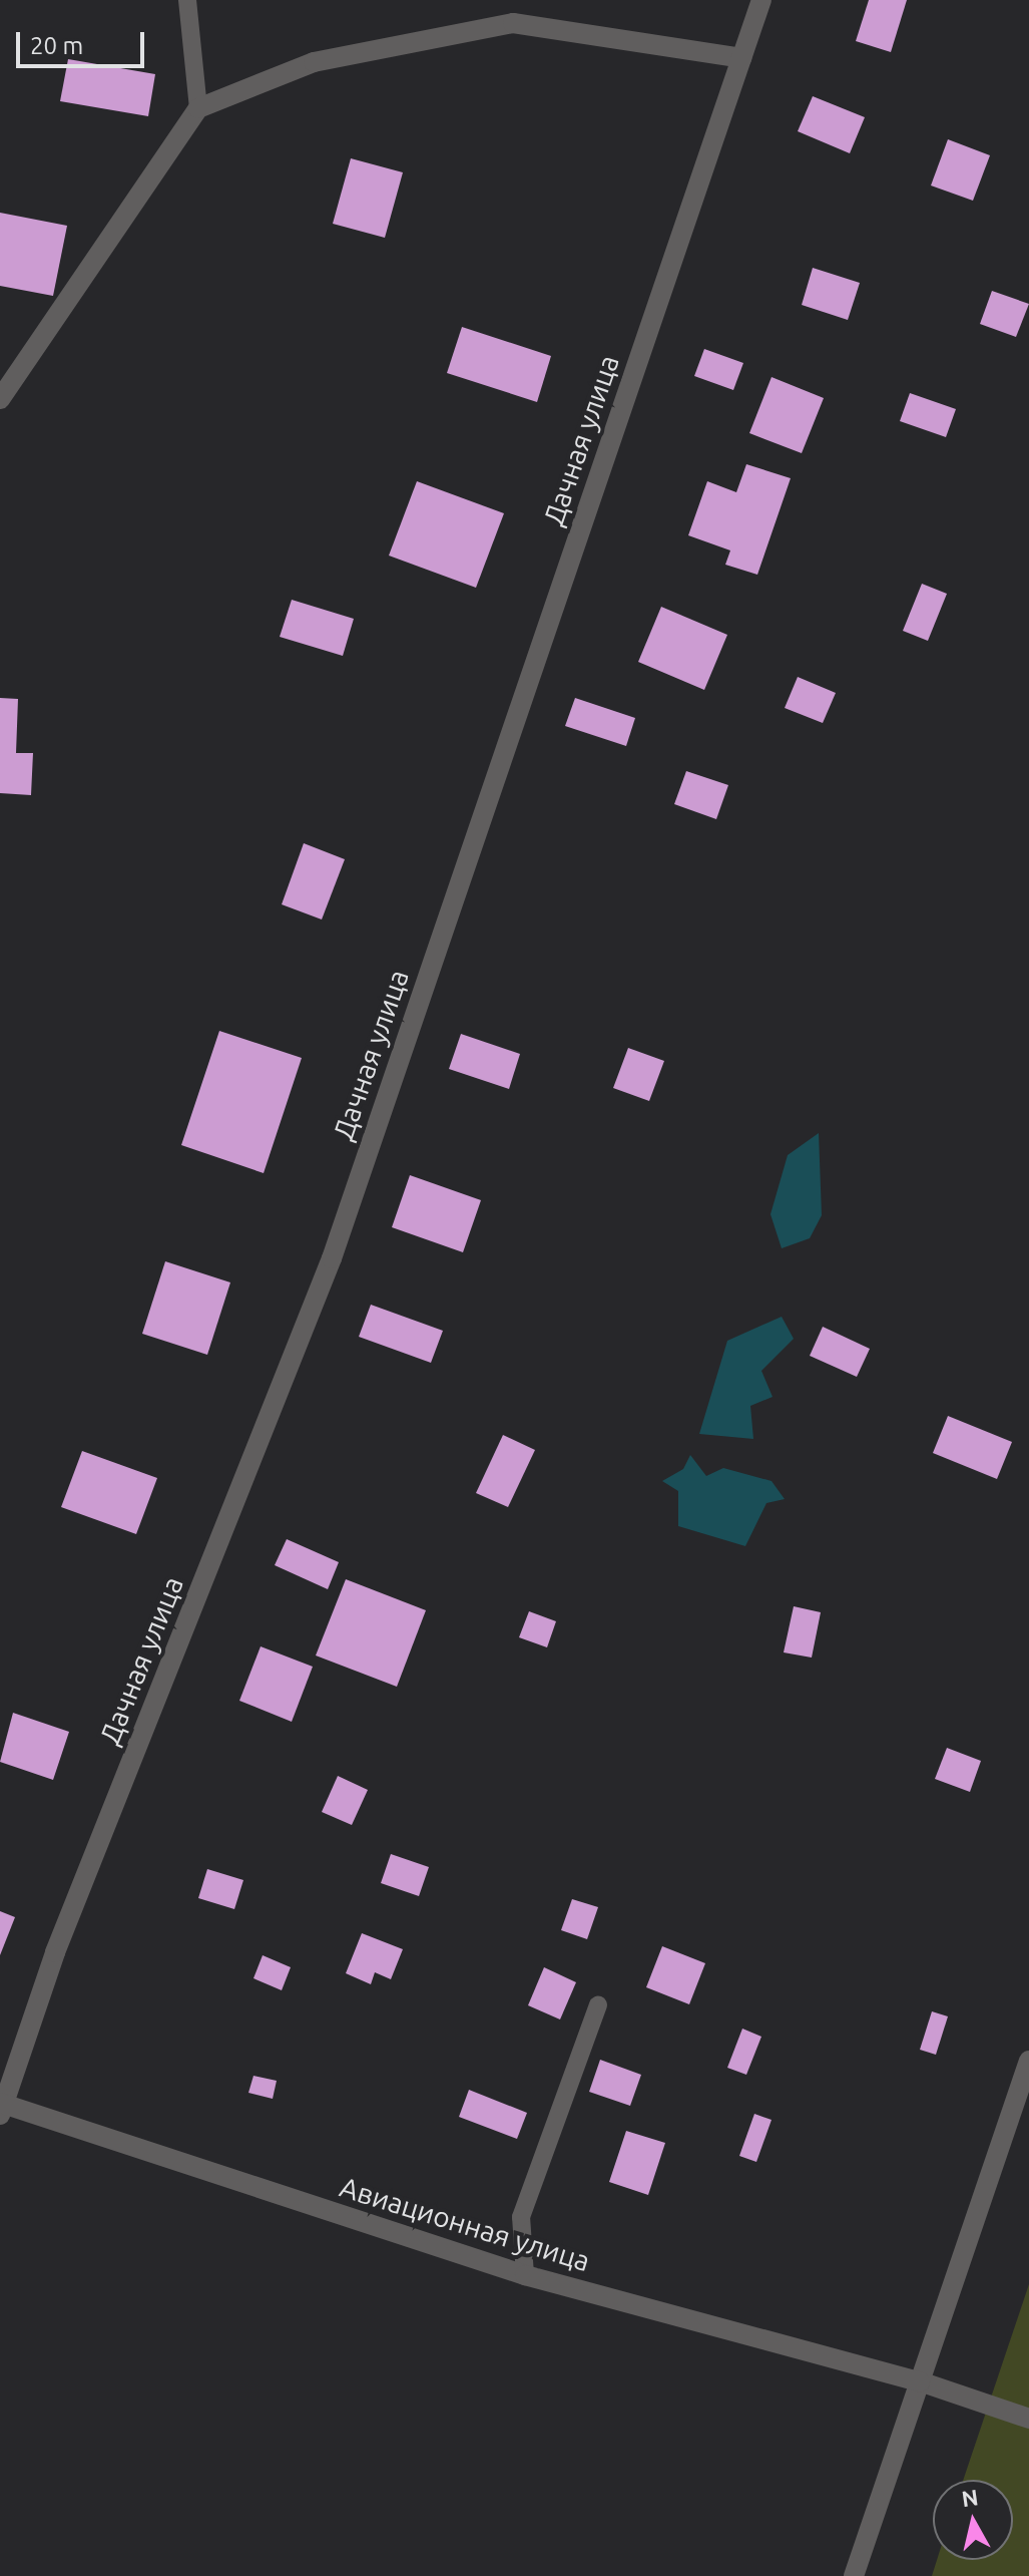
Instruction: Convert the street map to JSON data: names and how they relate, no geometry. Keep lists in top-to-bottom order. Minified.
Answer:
{"streets":{"street":["Дачная улица","Авиационная улица"]},"crossings":[["Дачная улица","Авиационная улица"]],"scale_bar":"20 m","north":"top"}
